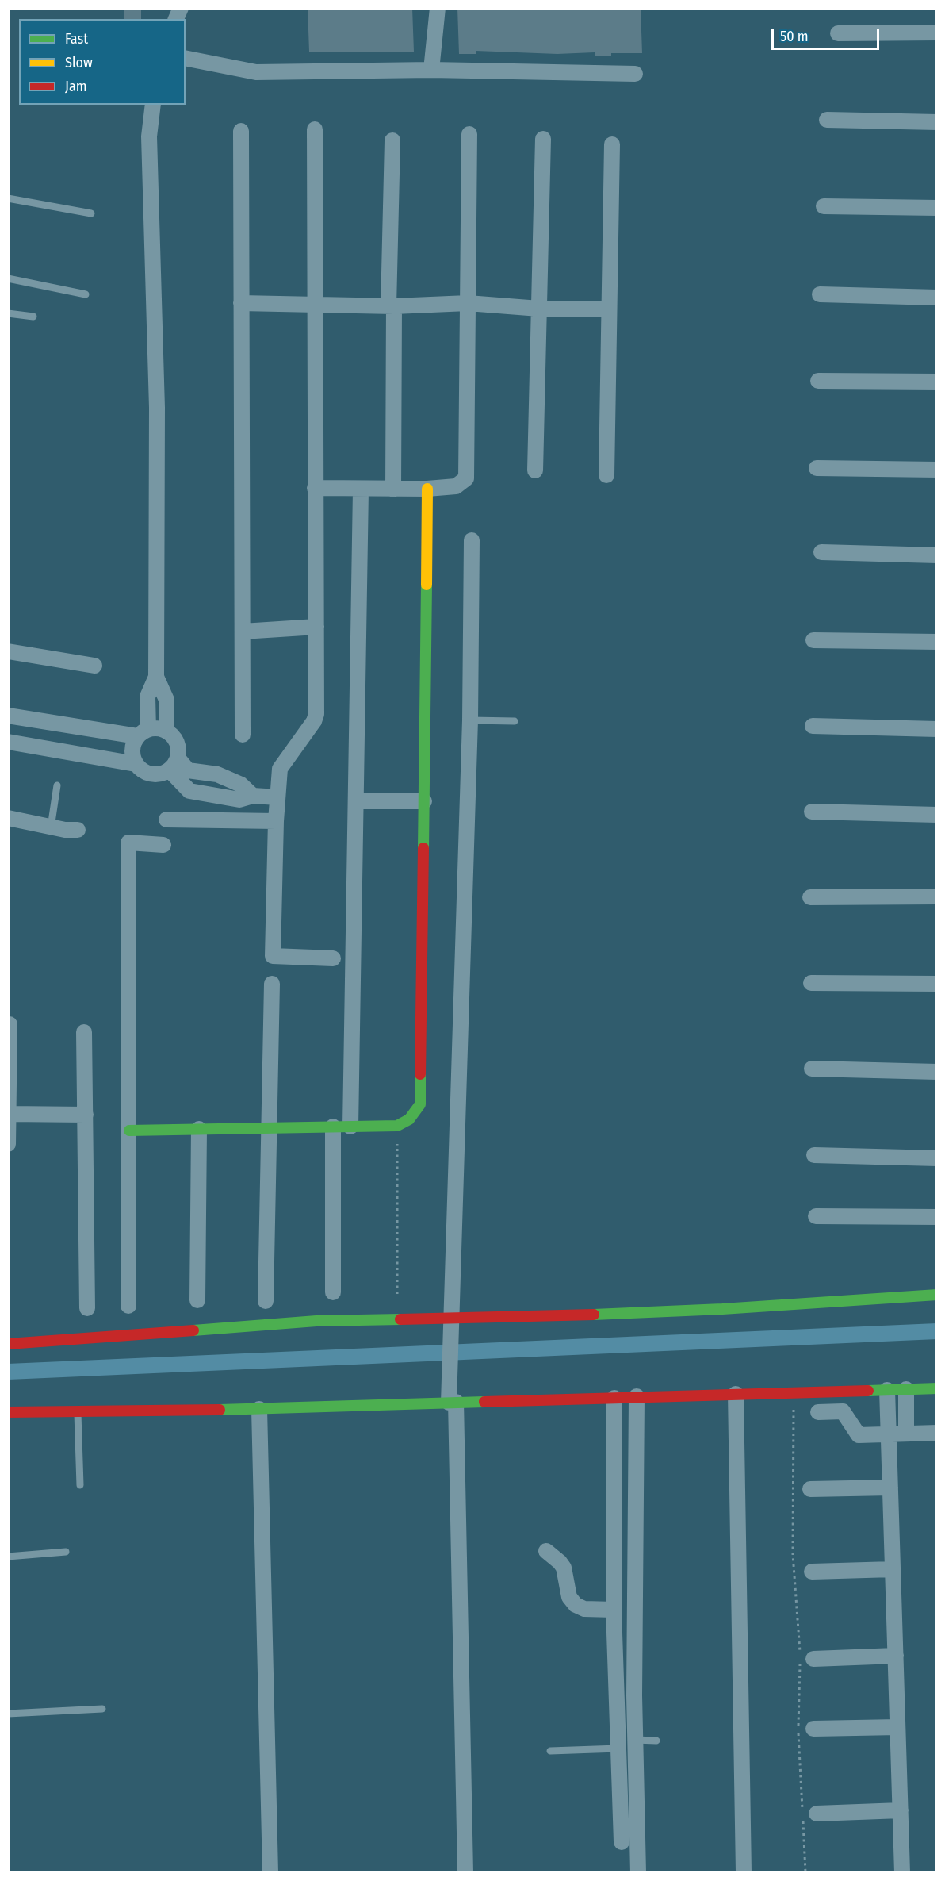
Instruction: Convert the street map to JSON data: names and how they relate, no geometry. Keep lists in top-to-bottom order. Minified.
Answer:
{"legend":["Fast","Slow","Jam"],"scale_bar":"50 m"}
